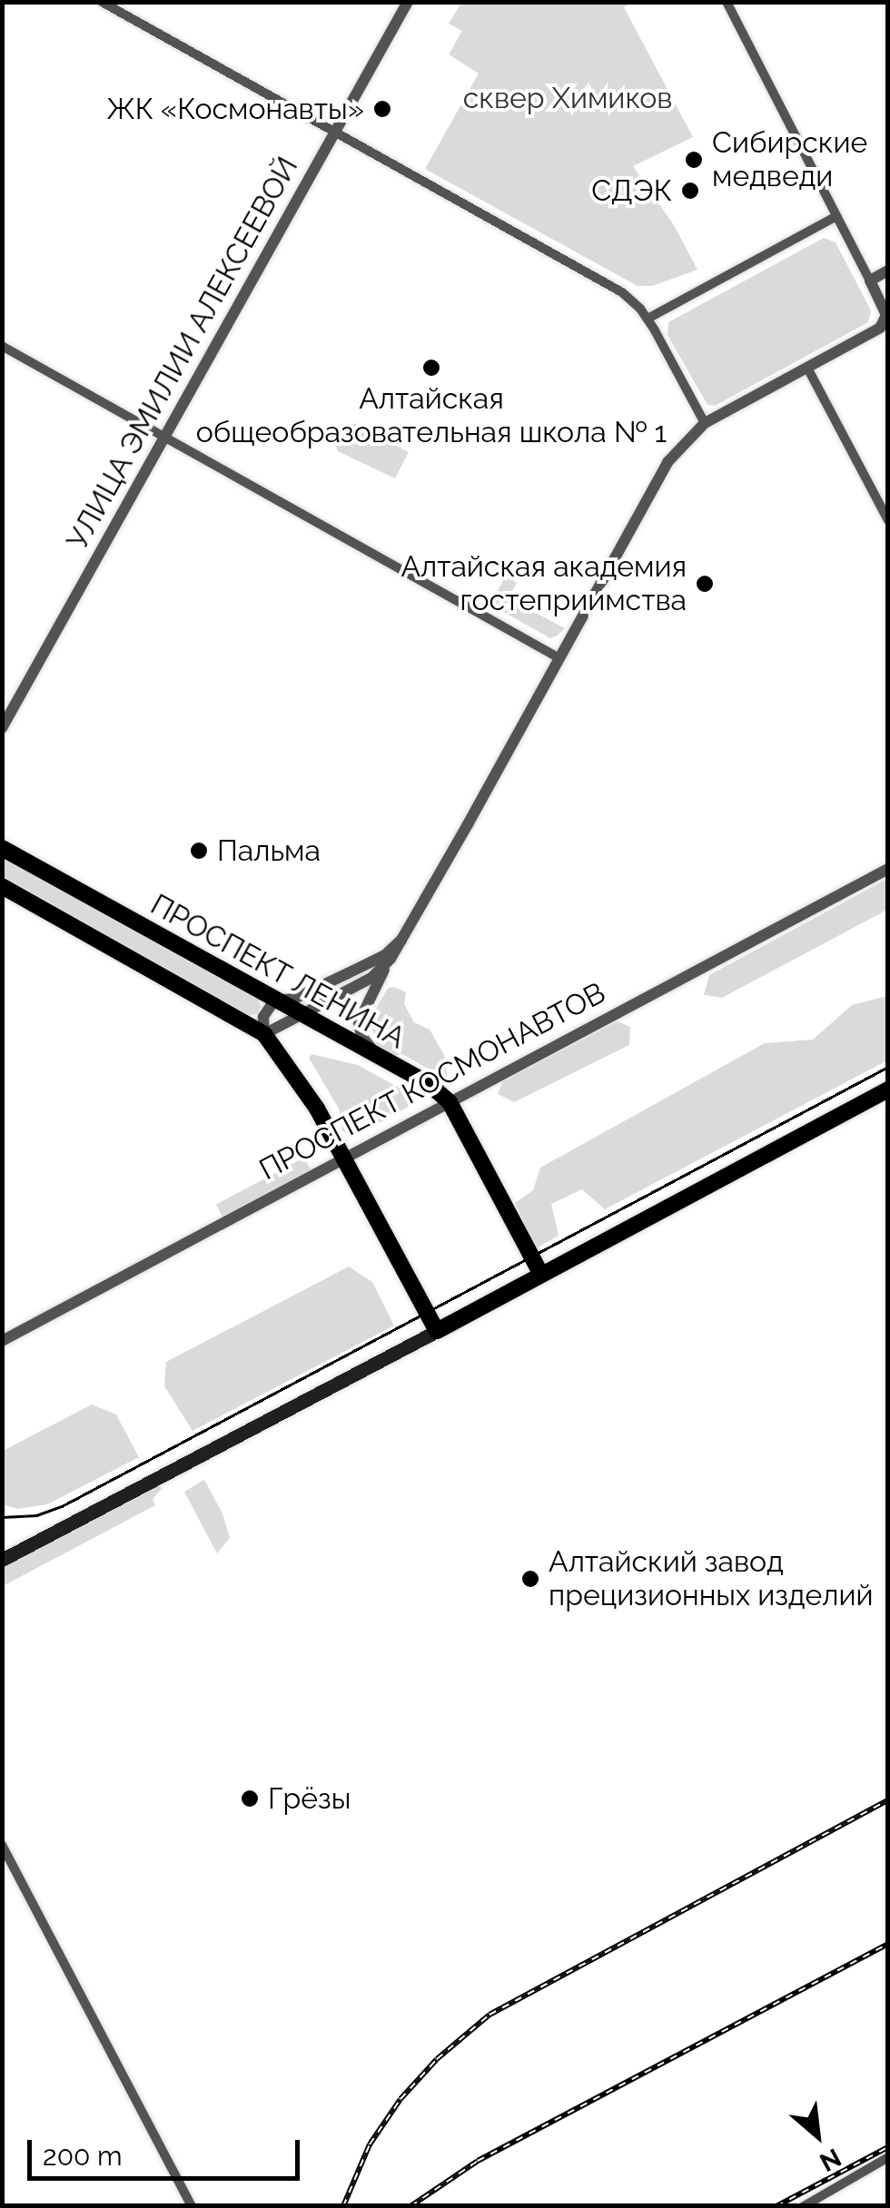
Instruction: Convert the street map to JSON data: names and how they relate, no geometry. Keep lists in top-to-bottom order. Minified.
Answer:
{"streets":{"main road":["ПРОСПЕКТ ЛЕНИНА"],"street":["УЛИЦА ЭМИЛИИ АЛЕКСЕЕВОЙ","ПРОСПЕКТ КОСМОНАВТОВ"]},"crossings":[["ПРОСПЕКТ ЛЕНИНА","ПРОСПЕКТ КОСМОНАВТОВ"]],"parks":["сквер Химиков"],"places":["ЖК «Космонавты»","Сибирские медведи","СДЭК","Алтайская общеобразовательная школа № 1","Алтайская академия гостеприимства","Пальма","Алтайский завод прецизионных изделий","Грёзы"],"scale_bar":"200 m","north":"bottom right"}
